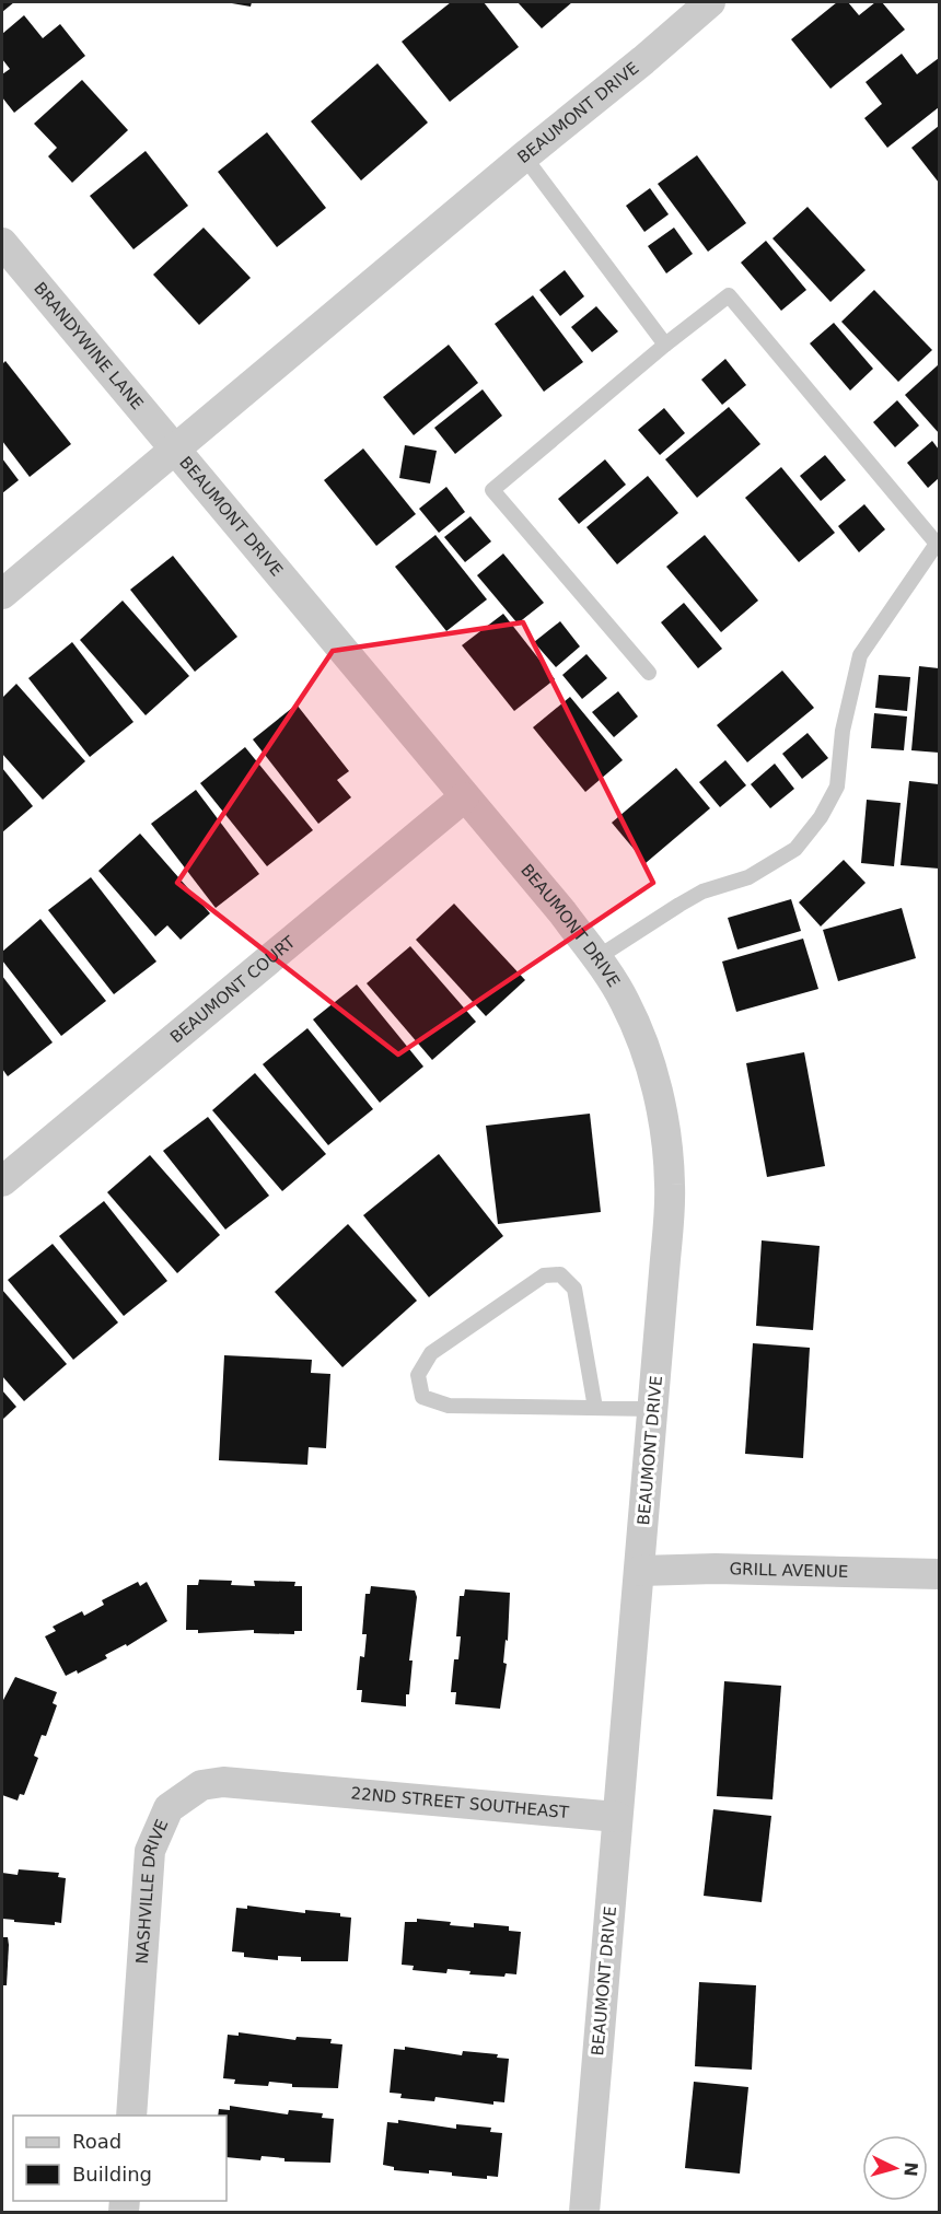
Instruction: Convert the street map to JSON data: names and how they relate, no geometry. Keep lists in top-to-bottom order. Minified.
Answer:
{"streets":{"street":["BEAUMONT DRIVE","BRANDYWINE LANE","BEAUMONT COURT","GRILL AVENUE","22ND STREET SOUTHEAST","NASHVILLE DRIVE"]},"crossings":[["BEAUMONT DRIVE","BRANDYWINE LANE"],["BEAUMONT DRIVE","BEAUMONT COURT"],["BEAUMONT DRIVE","GRILL AVENUE"],["BEAUMONT DRIVE","22ND STREET SOUTHEAST"],["22ND STREET SOUTHEAST","NASHVILLE DRIVE"]],"legend":["Road","Building"],"north":"right"}
